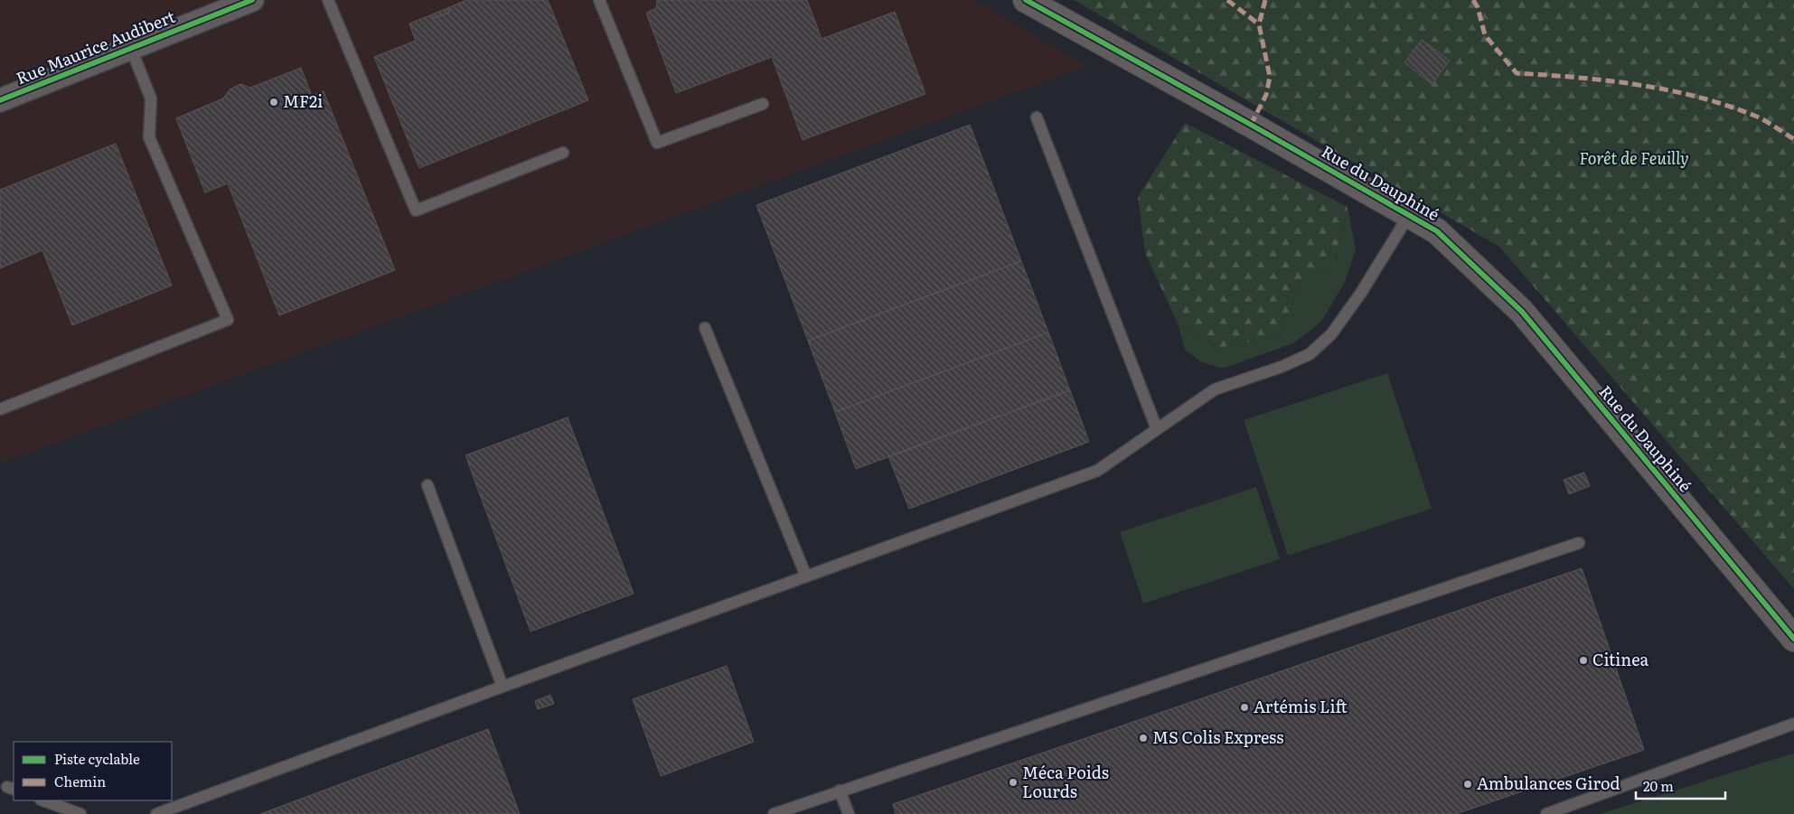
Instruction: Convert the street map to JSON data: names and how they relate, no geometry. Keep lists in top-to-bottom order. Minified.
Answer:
{"streets":{"street":["Rue Maurice Audibert","Rue du Dauphiné"]},"parks":["Forêt de Feuilly"],"places":["MF2i","Citinea","Artémis Lift","MS Colis Express","Méca Poids Lourds","Ambulances Girod"],"legend":["Piste cyclable","Chemin"],"scale_bar":"20 m"}
